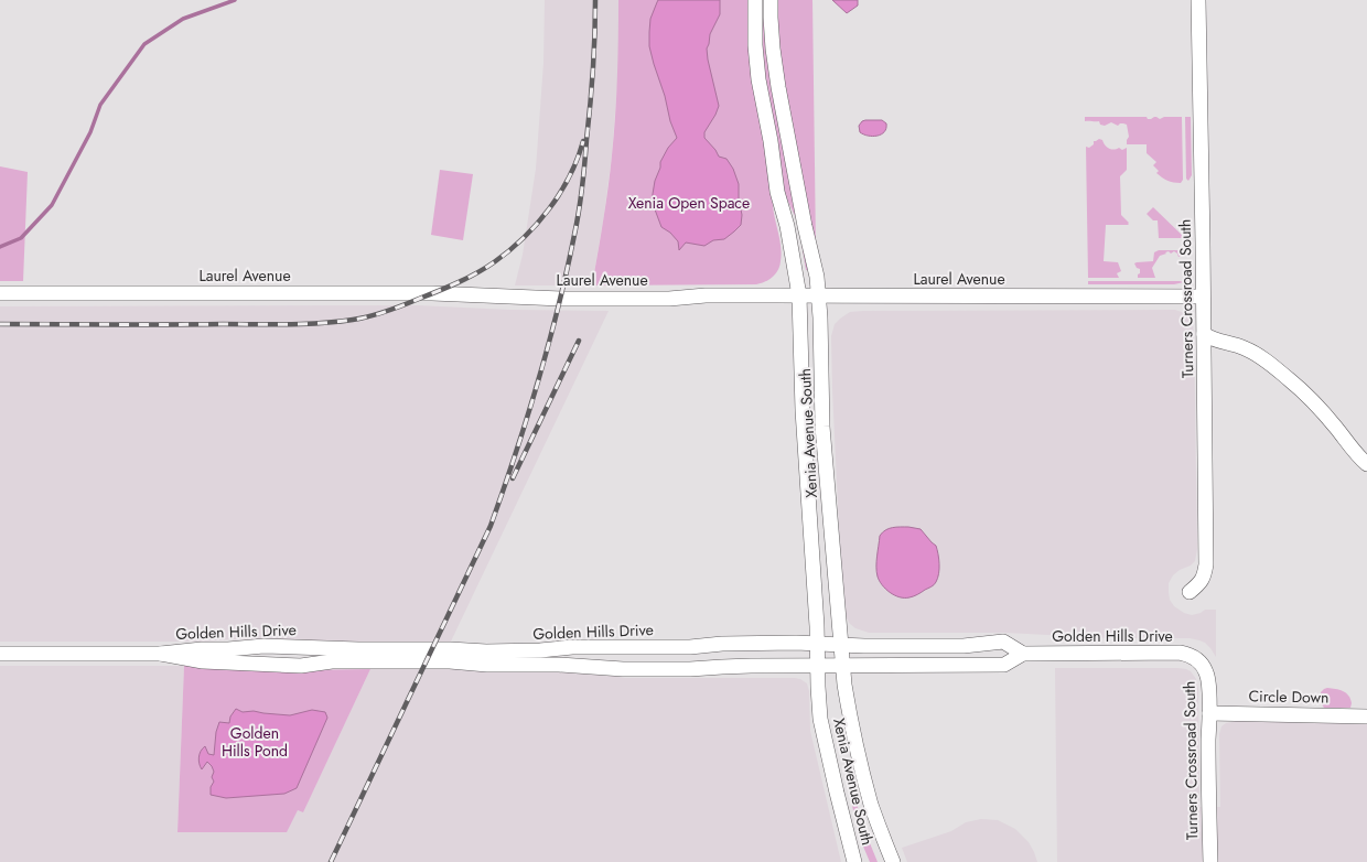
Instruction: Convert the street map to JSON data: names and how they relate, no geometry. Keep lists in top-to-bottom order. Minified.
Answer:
{"streets":{"street":["Laurel Avenue","Turners Crossroad South","Xenia Avenue South","Golden Hills Drive","Circle Down"]},"crossings":[["Laurel Avenue","Turners Crossroad South"],["Laurel Avenue","Xenia Avenue South"],["Turners Crossroad South","Golden Hills Drive"],["Turners Crossroad South","Circle Down"],["Xenia Avenue South","Golden Hills Drive"]],"parks":["Xenia Open Space","Golden Hills Pond"]}
